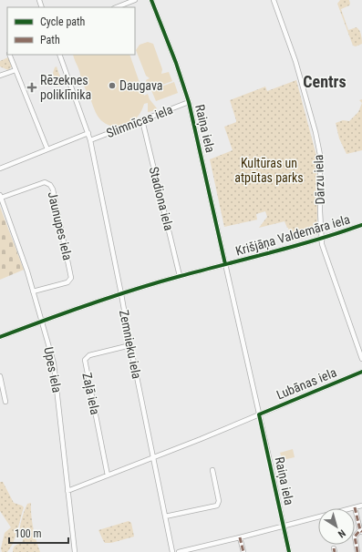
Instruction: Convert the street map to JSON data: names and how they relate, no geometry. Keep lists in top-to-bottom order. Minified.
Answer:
{"streets":{"street":["Slimnīcas iela","Raiņa iela","Dārzu iela","Stadiona iela","Jaunupes iela","Krišjāņa Valdemāra iela","Zemnieku iela","Upes iela","Lubānas iela","Zaļā iela"]},"crossings":[["Slimnīcas iela","Raiņa iela"],["Slimnīcas iela","Stadiona iela"],["Slimnīcas iela","Zemnieku iela"],["Raiņa iela","Krišjāņa Valdemāra iela"],["Raiņa iela","Lubānas iela"],["Dārzu iela","Krišjāņa Valdemāra iela"],["Stadiona iela","Krišjāņa Valdemāra iela"],["Jaunupes iela","Upes iela"],["Krišjāņa Valdemāra iela","Zemnieku iela"],["Krišjāņa Valdemāra iela","Upes iela"],["Zemnieku iela","Lubānas iela"],["Zemnieku iela","Zaļā iela"],["Upes iela","Lubānas iela"],["Lubānas iela","Zaļā iela"]],"districts":["Centrs"],"parks":["Kultūras un atpūtas parks"],"places":{"other":["Daugava"],"health":["Rēzeknes poliklīnika"]},"legend":["Cycle path","Path"],"scale_bar":"100 m","north":"bottom right"}
